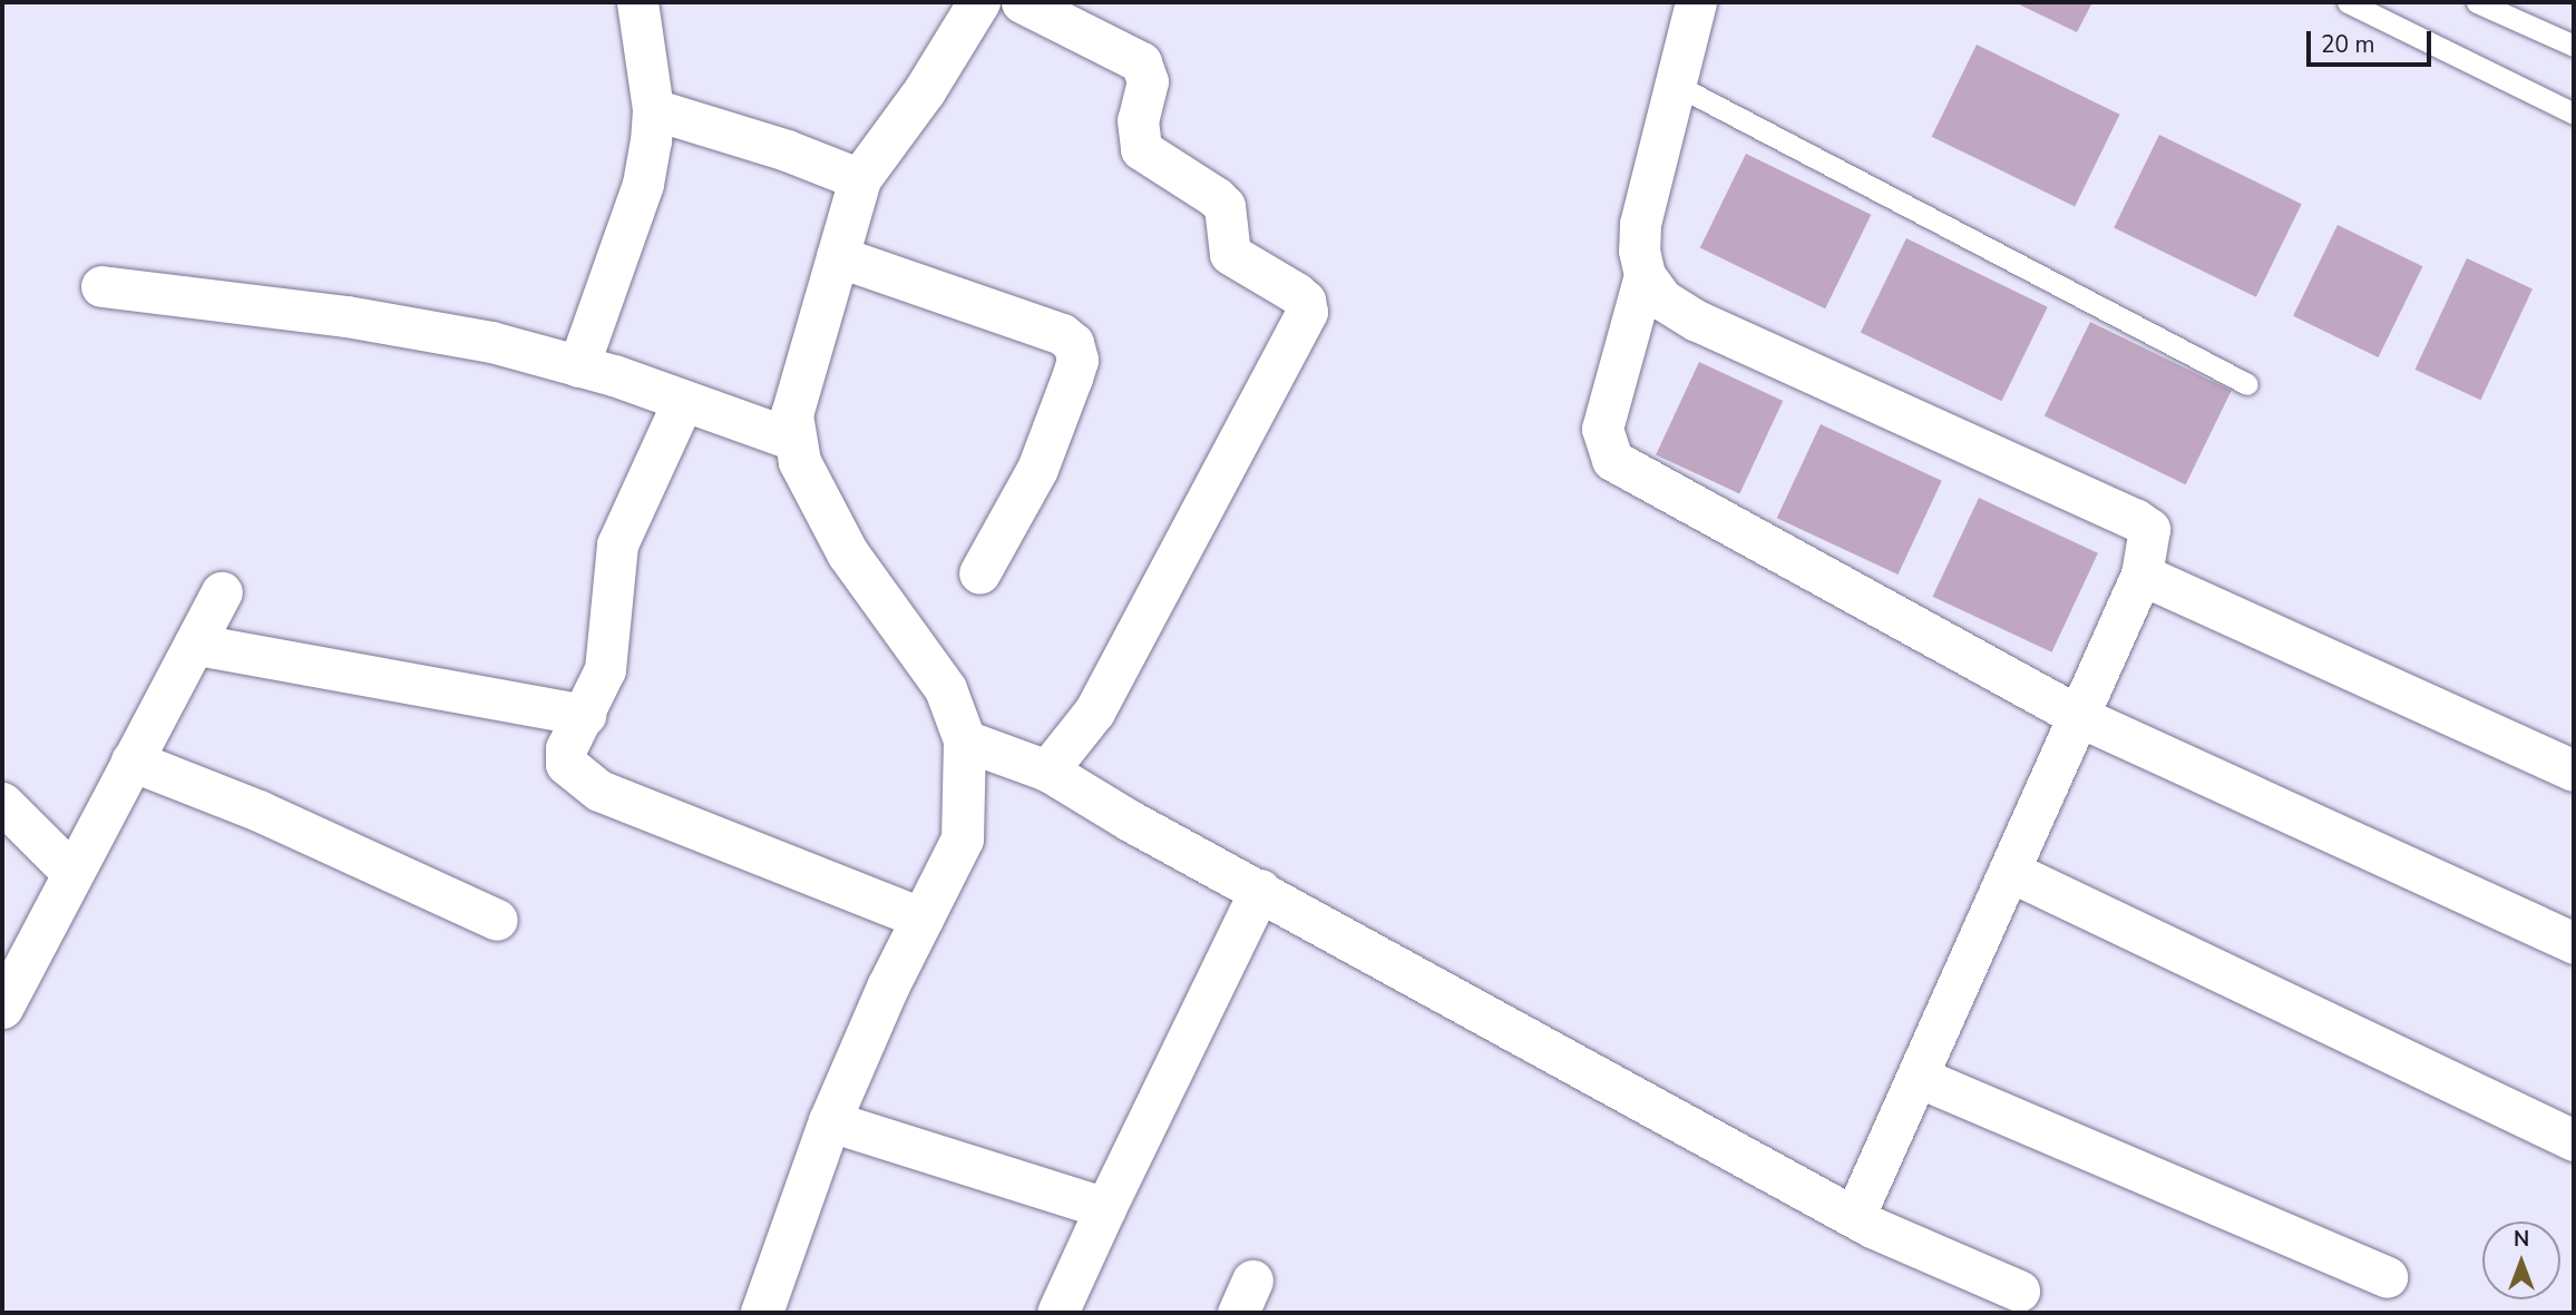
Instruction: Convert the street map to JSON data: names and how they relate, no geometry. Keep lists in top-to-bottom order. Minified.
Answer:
{"scale_bar":"20 m","north":"top"}
